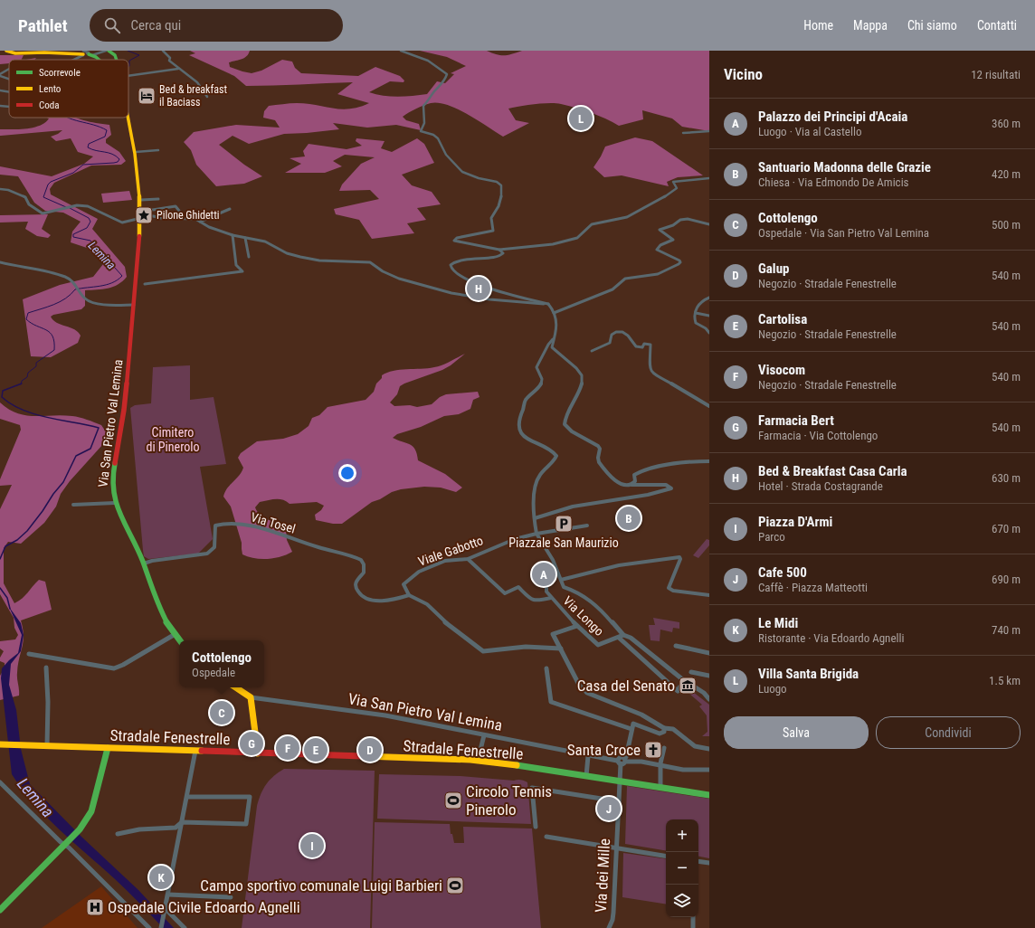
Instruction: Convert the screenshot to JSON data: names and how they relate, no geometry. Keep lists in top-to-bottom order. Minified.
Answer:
{"streets":{"street":["Via San Pietro Val Lemina","Via Tosel","Viale Gabotto","Via Longo","Stradale Fenestrelle","Via dei Mille"]},"crossings":[["Via San Pietro Val Lemina","Via Tosel"],["Via San Pietro Val Lemina","Via dei Mille"],["Via Tosel","Viale Gabotto"],["Stradale Fenestrelle","Via dei Mille"]],"water":["Lemina"],"parks":["Cimitero di Pinerolo"],"places":{"hotel":["Bed & breakfast il Baciass"],"place":["Pilone Ghidetti"],"parking":["Piazzale San Maurizio"],"museum":["Casa del Senato"],"church":["Santa Croce"],"sports":["Circolo Tennis Pinerolo","Campo sportivo comunale Luigi Barbieri"],"hospital":["Ospedale Civile Edoardo Agnelli"]},"legend":["Scorrevole","Lento","Coda"],"page":{"header":"Pathlet","search":"Cerca qui","nav":["Home","Mappa","Chi siamo","Contatti"],"heading":["Vicino","12 risultati"],"list":[{"mark":"A","name":"Palazzo dei Principi d'Acaia","note":"Luogo · Via al Castello","value":"360 m"},{"mark":"B","name":"Santuario Madonna delle Grazie","note":"Chiesa · Via Edmondo De Amicis","value":"420 m"},{"mark":"C","name":"Cottolengo","note":"Ospedale · Via San Pietro Val Lemina","value":"500 m"},{"mark":"D","name":"Galup","note":"Negozio · Stradale Fenestrelle","value":"540 m"},{"mark":"E","name":"Cartolisa","note":"Negozio · Stradale Fenestrelle","value":"540 m"},{"mark":"F","name":"Visocom","note":"Negozio · Stradale Fenestrelle","value":"540 m"},{"mark":"G","name":"Farmacia Bert","note":"Farmacia · Via Cottolengo","value":"540 m"},{"mark":"H","name":"Bed & Breakfast Casa Carla","note":"Hotel · Strada Costagrande","value":"630 m"},{"mark":"I","name":"Piazza D'Armi","note":"Parco","value":"670 m"},{"mark":"J","name":"Cafe 500","note":"Caffè · Piazza Matteotti","value":"690 m"},{"mark":"K","name":"Le Midi","note":"Ristorante · Via Edoardo Agnelli","value":"740 m"},{"mark":"L","name":"Villa Santa Brigida","note":"Luogo","value":"1.5 km"}],"pins":["L","H","B","A","C","G","F","D","E","J","I","K"],"popup":["Cottolengo","Ospedale"],"buttons":["Salva","Condividi"],"map_buttons":["+","−"]}}
